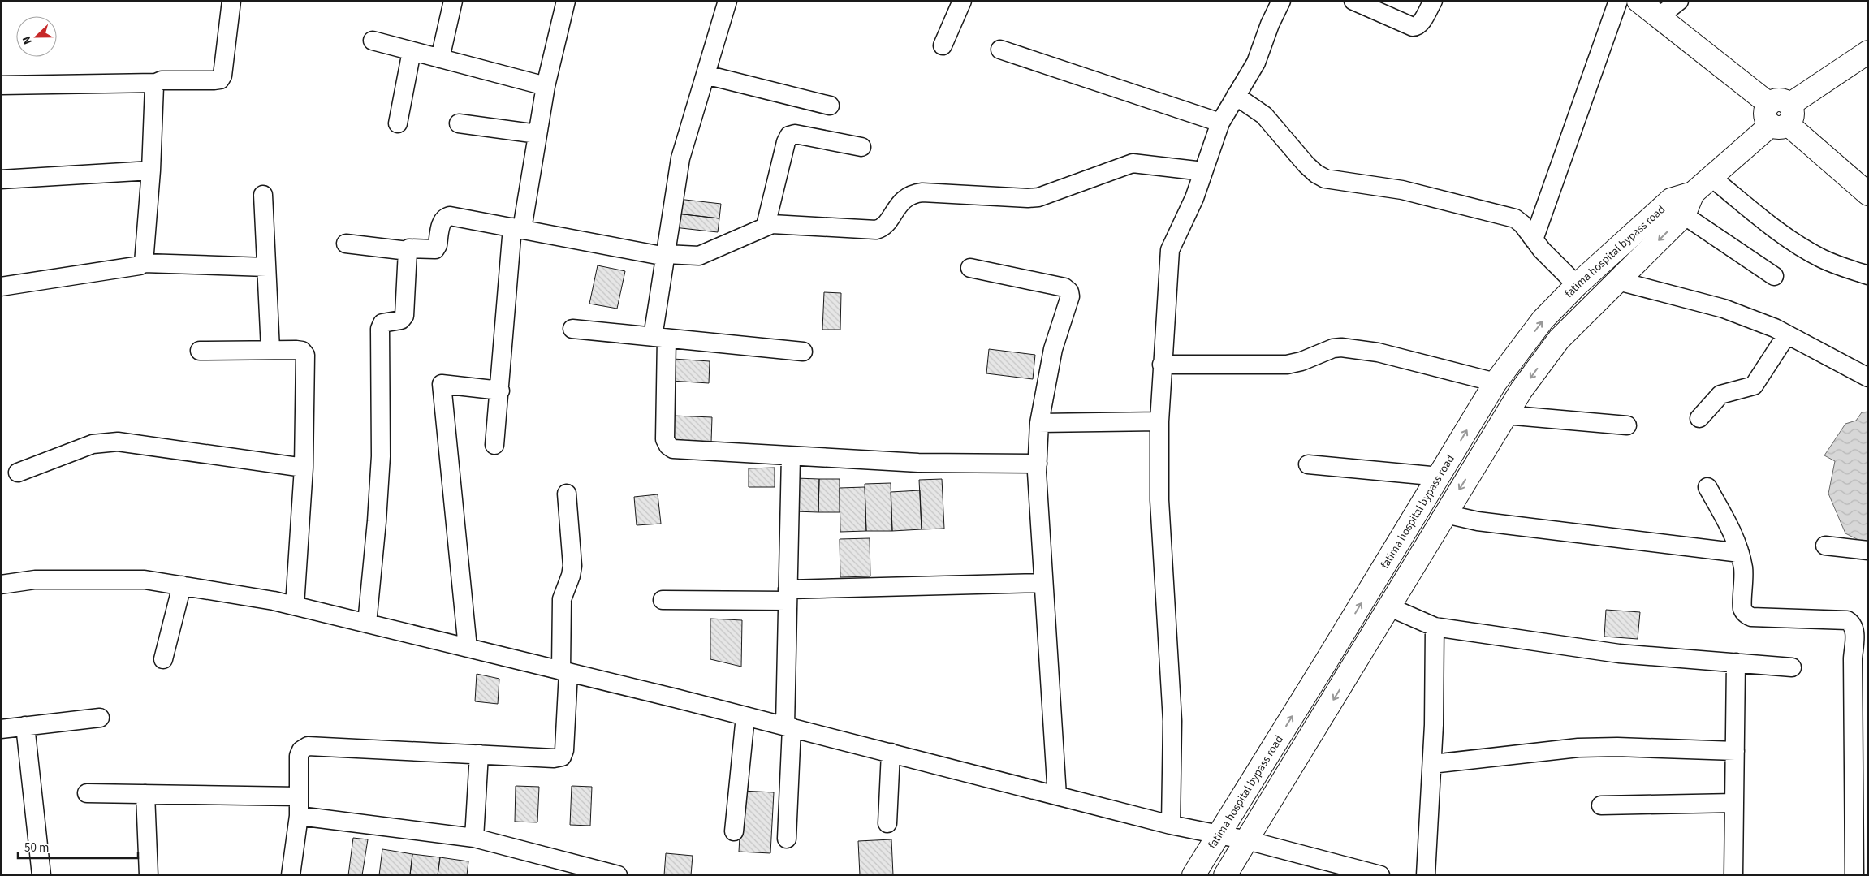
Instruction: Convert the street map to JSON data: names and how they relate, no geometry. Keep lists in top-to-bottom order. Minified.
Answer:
{"streets":{"main road":["fatima hospital bypass road"]},"scale_bar":"50 m","north":"left"}
